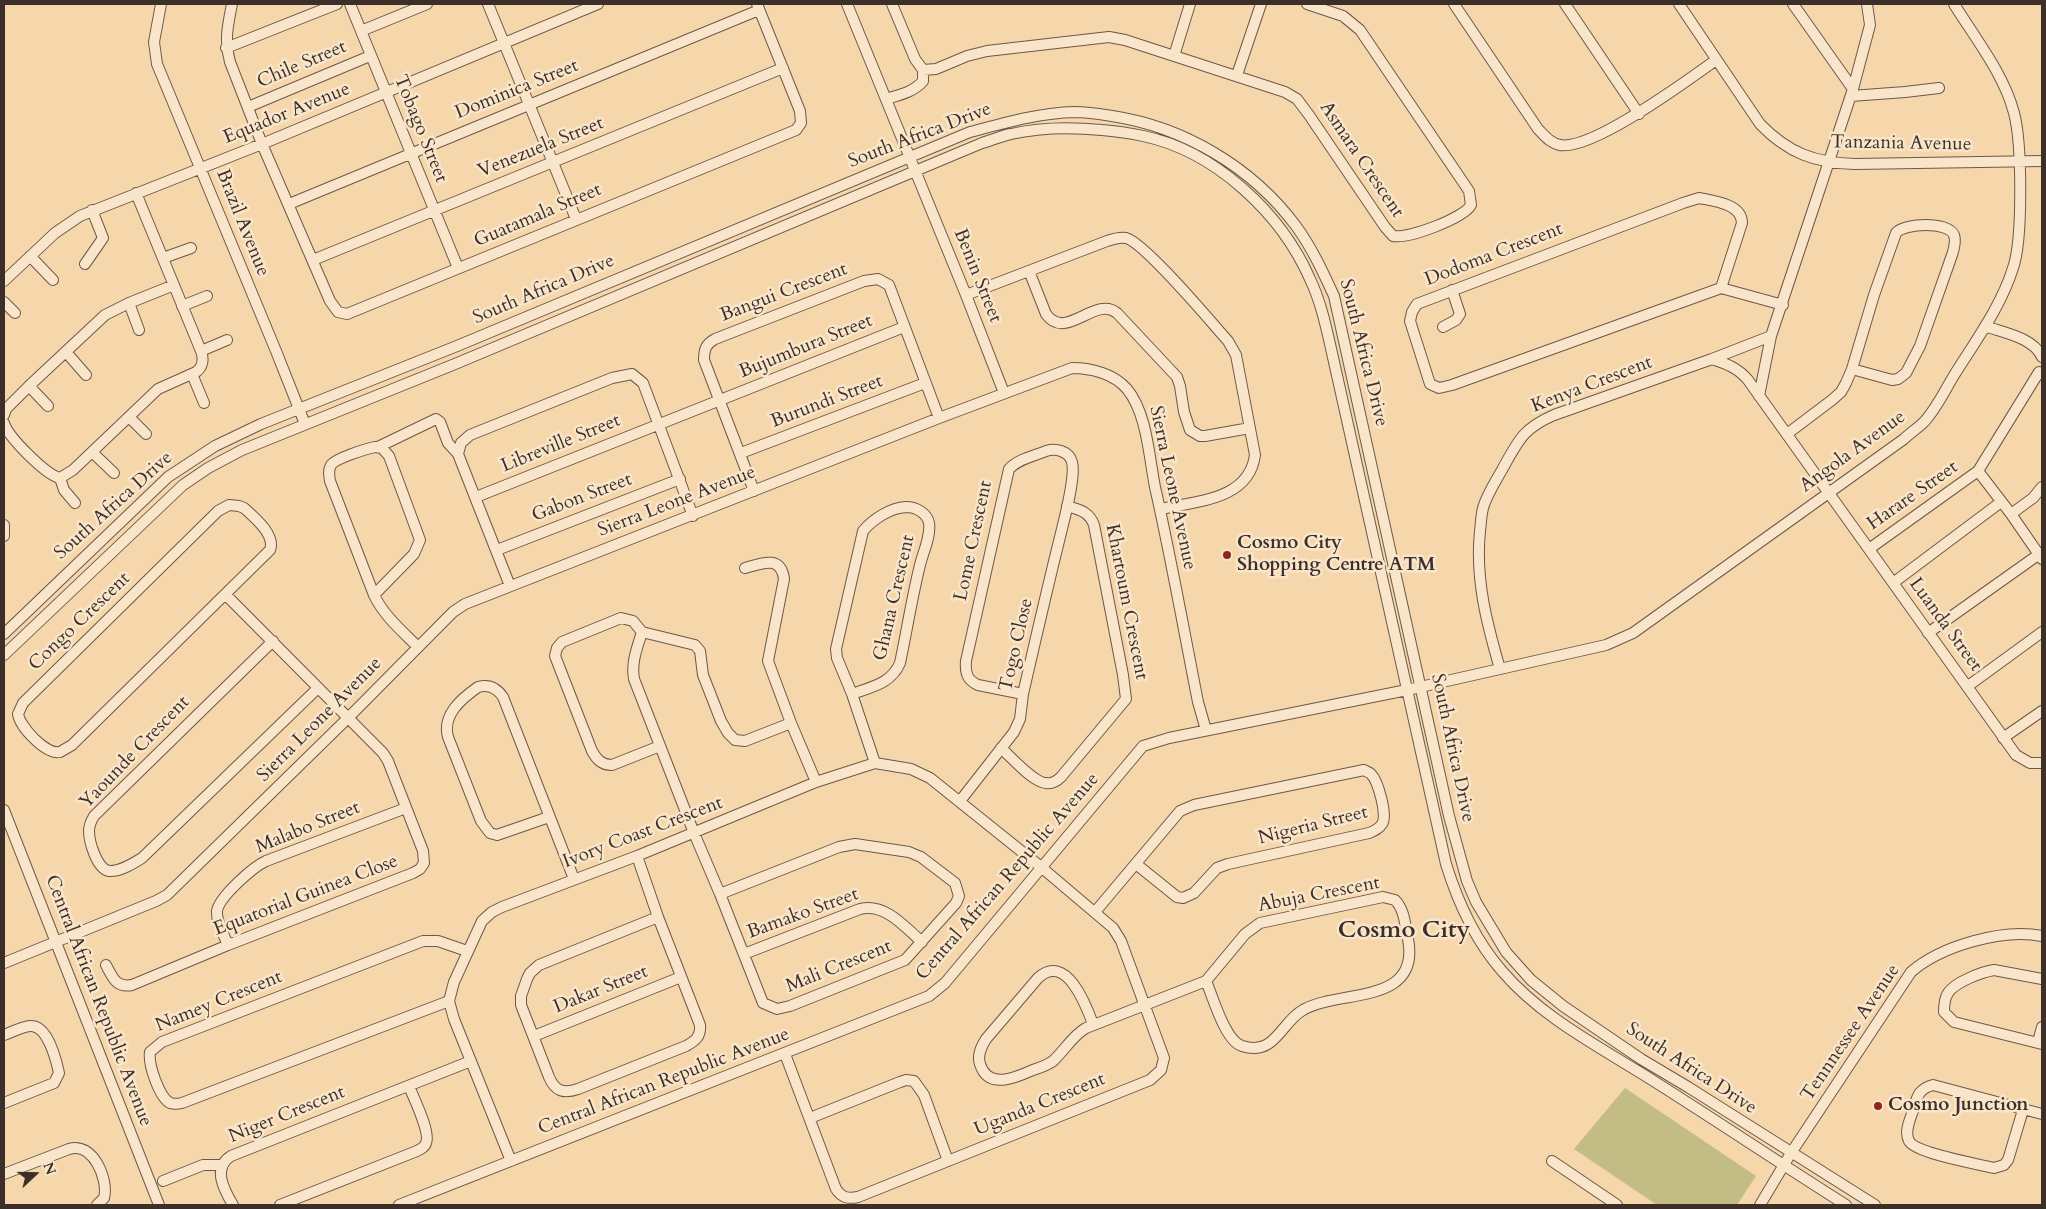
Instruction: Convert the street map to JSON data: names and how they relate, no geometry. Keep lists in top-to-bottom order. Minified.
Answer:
{"streets":{"street":["Chile Street","Dominica Street","Equador Avenue","Tobago Street","South Africa Drive","Tanzania Avenue","Venezuela Street","Asmara Crescent","Guatamala Street","Brazil Avenue","Dodoma Crescent","Benin Street","Bangui Crescent","Bujumbura Street","Kenya Crescent","Burundi Street","Libreville Street","Angola Avenue","Sierra Leone Avenue","Harare Street","Gabon Street","Lome Crescent","Ghana Crescent","Khartoum Crescent","Congo Crescent","Luanda Street","Togo Close","Yaounde Crescent","Nigeria Street","Malabo Street","Ivory Coast Crescent","Central African Republic Avenue","Abuja Crescent","Equatorial Guinea Close","Bamako Street","Mali Crescent","Dakar Street","Namey Crescent","Tennnessee Avenue","Uganda Crescent","Niger Crescent"]},"crossings":[["Chile Street","Tobago Street"],["Dominica Street","Tobago Street"],["Dominica Street","Guatamala Street"],["Equador Avenue","Tobago Street"],["Equador Avenue","Guatamala Street"],["Equador Avenue","Brazil Avenue"],["Tobago Street","Venezuela Street"],["Tobago Street","Guatamala Street"],["South Africa Drive","Brazil Avenue"],["South Africa Drive","Benin Street"],["South Africa Drive","Angola Avenue"],["South Africa Drive","Central African Republic Avenue"],["South Africa Drive","Tennnessee Avenue"],["Tanzania Avenue","Angola Avenue"],["Venezuela Street","Guatamala Street"],["Benin Street","Sierra Leone Avenue"],["Bangui Crescent","Bujumbura Street"],["Bangui Crescent","Burundi Street"],["Bangui Crescent","Sierra Leone Avenue"],["Bujumbura Street","Libreville Street"],["Kenya Crescent","Angola Avenue"],["Angola Avenue","Luanda Street"],["Angola Avenue","Central African Republic Avenue"],["Sierra Leone Avenue","Central African Republic Avenue"],["Sierra Leone Avenue","Equatorial Guinea Close"],["Harare Street","Luanda Street"],["Lome Crescent","Khartoum Crescent"],["Lome Crescent","Togo Close"],["Ghana Crescent","Ivory Coast Crescent"],["Khartoum Crescent","Togo Close"],["Congo Crescent","Equatorial Guinea Close"],["Togo Close","Ivory Coast Crescent"],["Yaounde Crescent","Equatorial Guinea Close"],["Nigeria Street","Uganda Crescent"],["Malabo Street","Equatorial Guinea Close"],["Ivory Coast Crescent","Central African Republic Avenue"],["Ivory Coast Crescent","Mali Crescent"],["Ivory Coast Crescent","Namey Crescent"],["Ivory Coast Crescent","Uganda Crescent"],["Central African Republic Avenue","Uganda Crescent"],["Abuja Crescent","Uganda Crescent"],["Bamako Street","Mali Crescent"]],"districts":["Cosmo City"],"places":["Cosmo City Shopping Centre ATM","Cosmo Junction"],"north":"right"}
